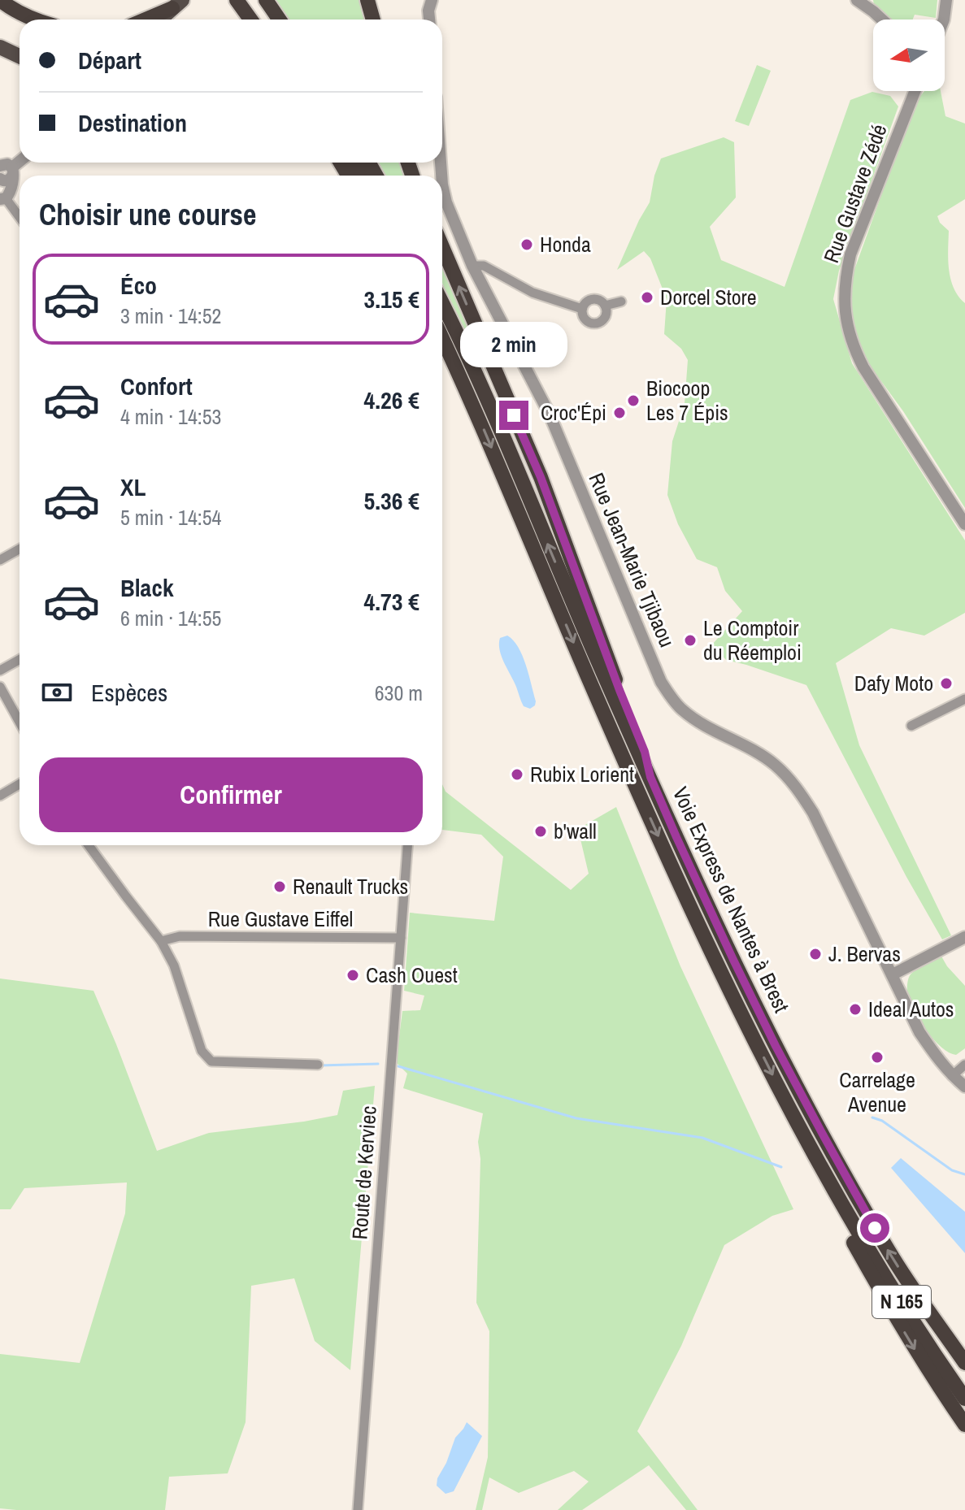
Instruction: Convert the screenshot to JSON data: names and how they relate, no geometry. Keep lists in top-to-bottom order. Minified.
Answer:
{"streets":{"highway":["Voie Express de Nantes à Brest","N 165"],"street":["Rue Gustave Zédé","Rue Jean-Marie Tjibaou","Rue Gustave Eiffel","Route de Kerviec"]},"crossings":[["Voie Express de Nantes à Brest","N 165"],["Rue Gustave Eiffel","Route de Kerviec"]],"places":["Honda","Dorcel Store","Biocoop Les 7 Épis","Croc'Épi","Le Comptoir du Réemploi","Dafy Moto","Rubix Lorient","b'wall","Renault Trucks","J. Bervas","Cash Ouest","Ideal Autos","Carrelage Avenue"],"north":"left","page":{"banner":["Départ","Destination"],"heading":"Choisir une course","list":[{"name":"Éco","note":"3 min · 14:52","value":"3.15 €"},{"name":"Confort","note":"4 min · 14:53","value":"4.26 €"},{"name":"XL","note":"5 min · 14:54","value":"5.36 €"},{"name":"Black","note":"6 min · 14:55","value":"4.73 €"}],"bubble":"2 min","pay":["Espèces","630 m"],"buttons":"Confirmer"}}
